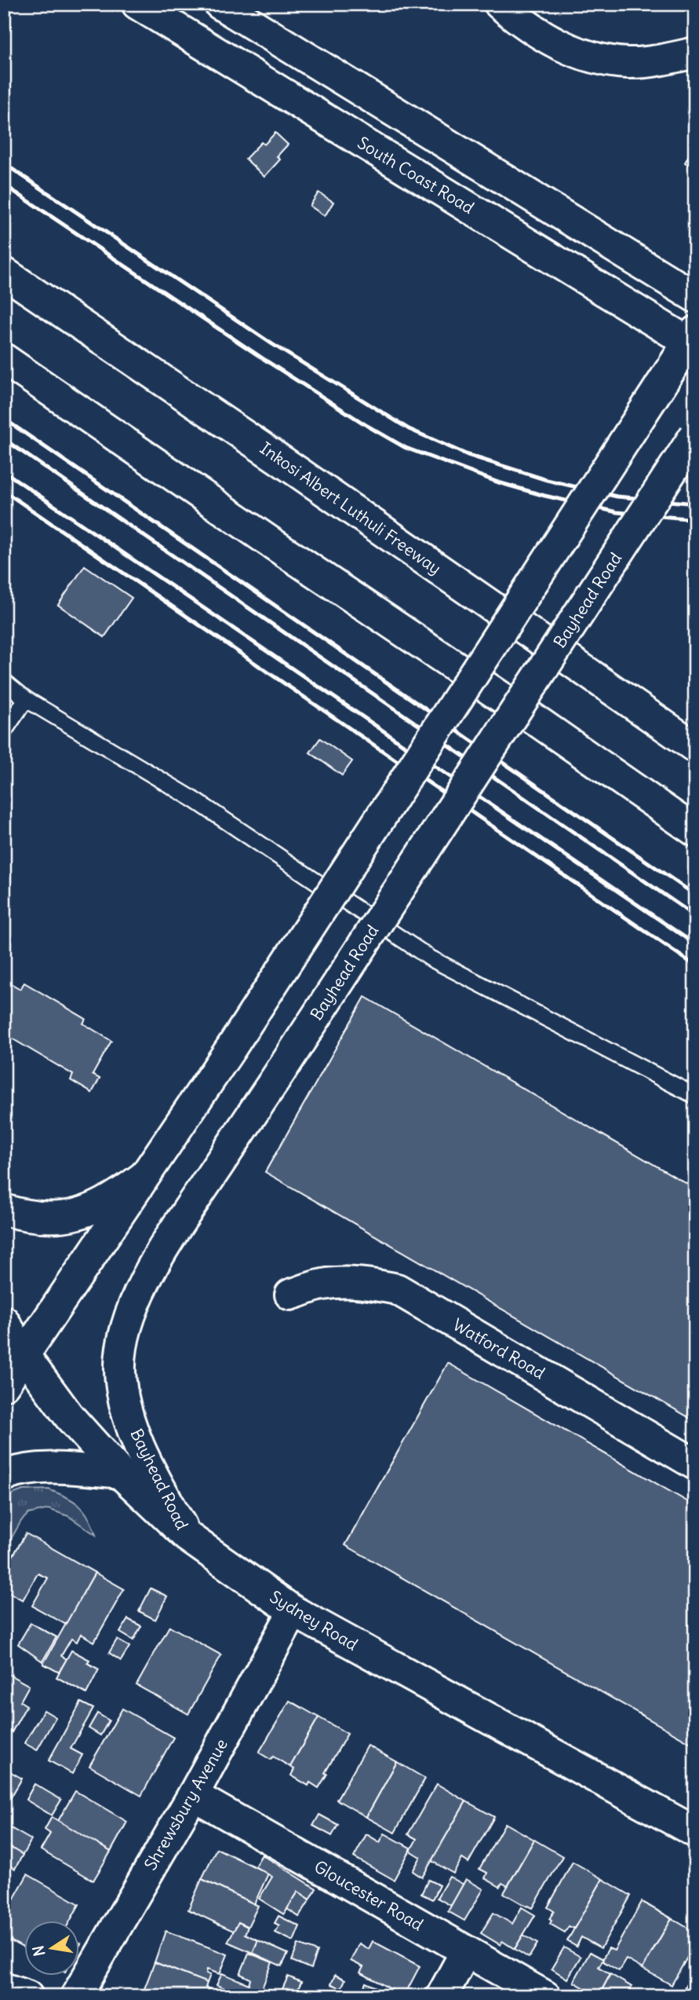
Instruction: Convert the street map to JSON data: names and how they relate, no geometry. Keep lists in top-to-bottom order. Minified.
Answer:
{"streets":{"main road":["South Coast Road","Inkosi Albert Luthuli Freeway","Bayhead Road","Watford Road","Sydney Road","Shrewsbury Avenue","Gloucester Road"]},"crossings":[["Bayhead Road","Sydney Road"],["Sydney Road","Shrewsbury Avenue"],["Shrewsbury Avenue","Gloucester Road"]],"north":"left"}
